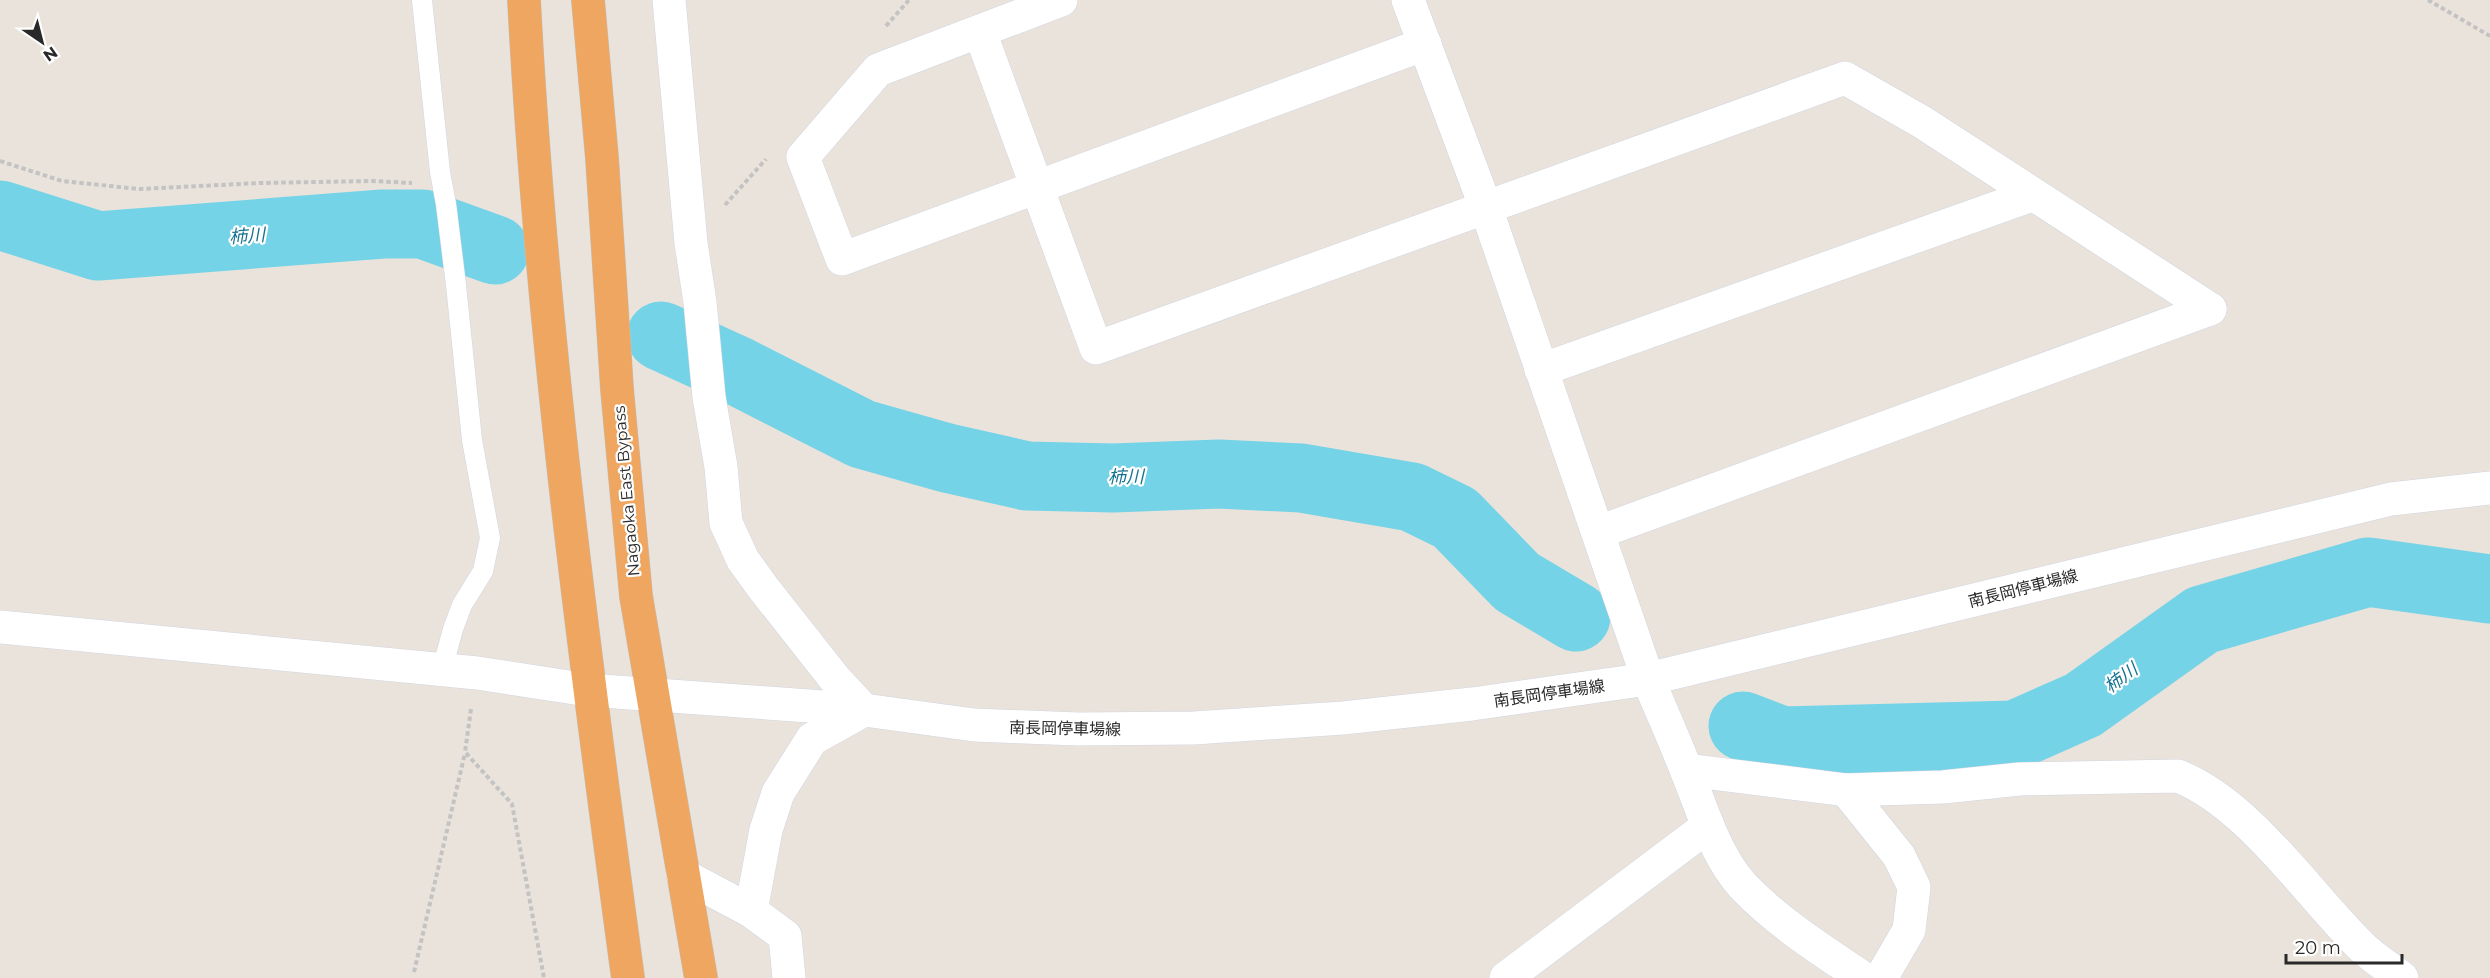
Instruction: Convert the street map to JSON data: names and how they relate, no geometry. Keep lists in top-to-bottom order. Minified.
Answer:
{"streets":{"highway":["Nagaoka East Bypass"],"street":["南長岡停車場線"]},"crossings":[["Nagaoka East Bypass","南長岡停車場線"]],"water":["柿川"],"scale_bar":"20 m","north":"bottom right"}
